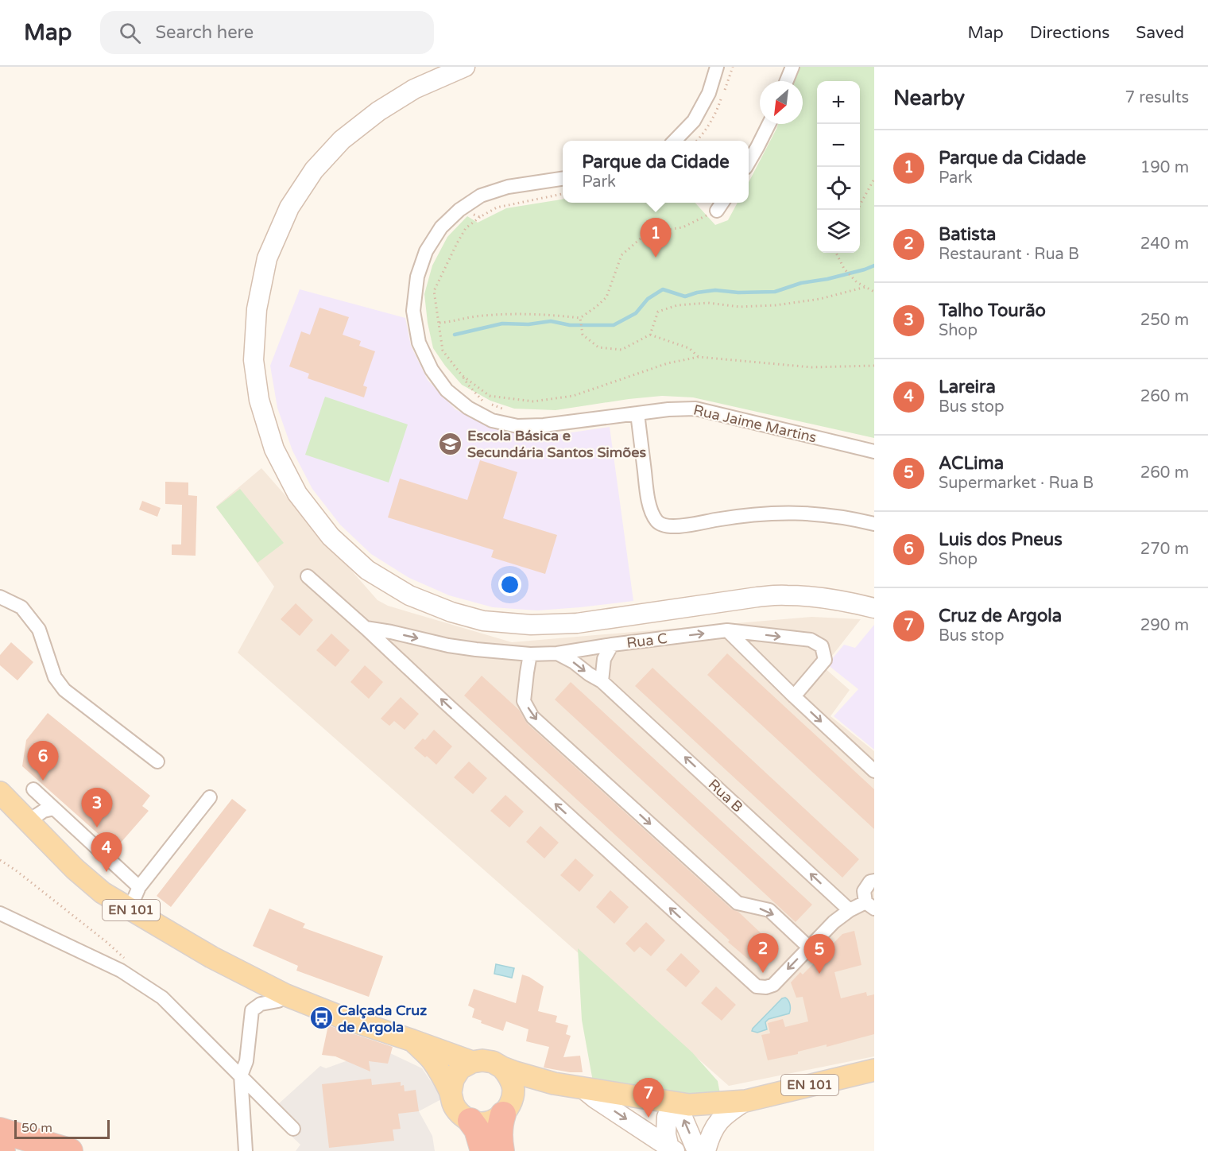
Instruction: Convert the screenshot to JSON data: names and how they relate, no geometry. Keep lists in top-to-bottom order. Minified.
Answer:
{"streets":{"main road":["EN 101"],"street":["Rua Jaime Martins","Rua C","Rua B"]},"crossings":[["Rua C","Rua B"]],"one_way":["Rua C"],"places":{"school or university":["Escola Básica e Secundária Santos Simões"],"bus stop":["Calçada Cruz de Argola"]},"scale_bar":"50 m","north":"bottom left","page":{"header":"Map","search":"Search here","nav":["Map","Directions","Saved"],"heading":["Nearby","7 results"],"map_buttons":["+","−"],"list":[{"mark":"1","name":"Parque da Cidade","note":"Park","value":"190 m"},{"mark":"2","name":"Batista","note":"Restaurant · Rua B","value":"240 m"},{"mark":"3","name":"Talho Tourão","note":"Shop","value":"250 m"},{"mark":"4","name":"Lareira","note":"Bus stop","value":"260 m"},{"mark":"5","name":"ACLima","note":"Supermarket · Rua B","value":"260 m"},{"mark":"6","name":"Luis dos Pneus","note":"Shop","value":"270 m"},{"mark":"7","name":"Cruz de Argola","note":"Bus stop","value":"290 m"}],"popup":["Parque da Cidade","Park"],"pins":["1","6","3","4","2","5","7"],"scale":"50 m"}}
